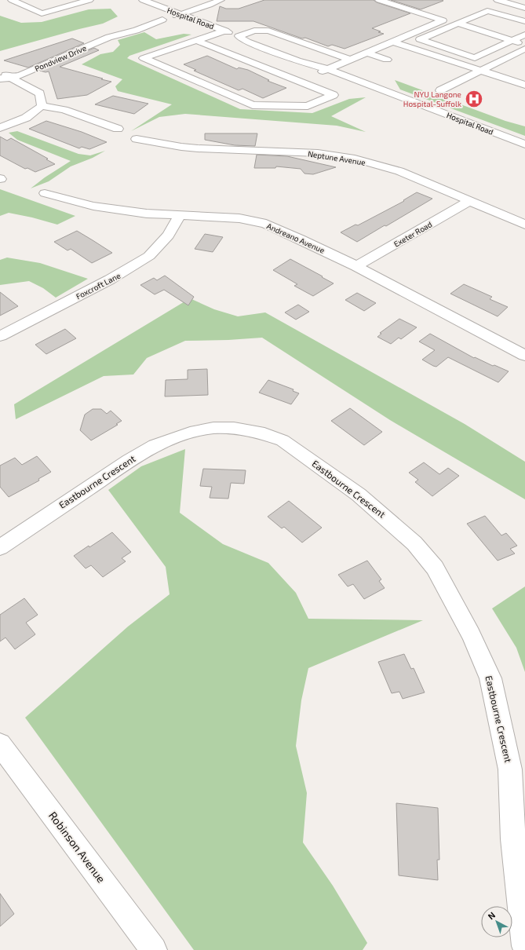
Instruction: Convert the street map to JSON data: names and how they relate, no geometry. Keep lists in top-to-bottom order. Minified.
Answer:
{"streets":{"street":["Hospital Road","Pondview Drive","Neptune Avenue","Exeter Road","Andreano Avenue","Foxcroft Lane","Eastbourne Crescent","Robinson Avenue"]},"crossings":[["Hospital Road","Pondview Drive"],["Neptune Avenue","Exeter Road"],["Exeter Road","Andreano Avenue"],["Andreano Avenue","Foxcroft Lane"]],"places":{"hospital":["NYU Langone Hospital-Suffolk"]},"north":"top left"}
